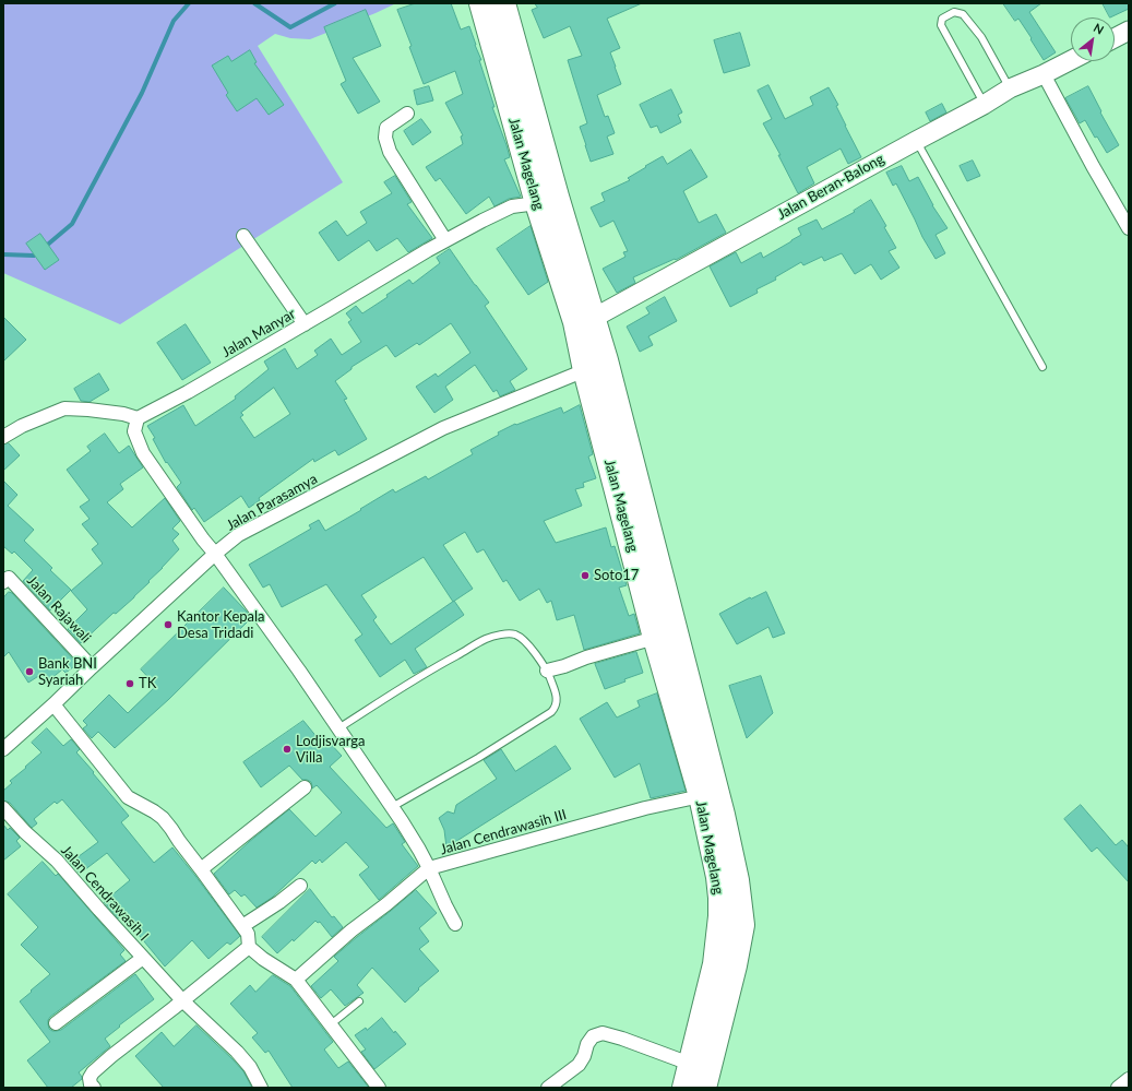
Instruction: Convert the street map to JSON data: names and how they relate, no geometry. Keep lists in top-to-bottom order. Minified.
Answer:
{"streets":{"highway":["Jalan Magelang"],"main road":["Jalan Beran-Balong"],"street":["Jalan Manyar","Jalan Parasamya","Jalan Rajawali","Jalan Cendrawasih III","Jalan Cendrawasih I"]},"crossings":[["Jalan Magelang","Jalan Beran-Balong"],["Jalan Magelang","Jalan Manyar"],["Jalan Magelang","Jalan Parasamya"],["Jalan Magelang","Jalan Cendrawasih III"],["Jalan Parasamya","Jalan Rajawali"],["Jalan Parasamya","Jalan Cendrawasih III"]],"places":["Soto17","Kantor Kepala Desa Tridadi","Bank BNI Syariah","TK","Lodjisvarga Villa"],"north":"top right"}
